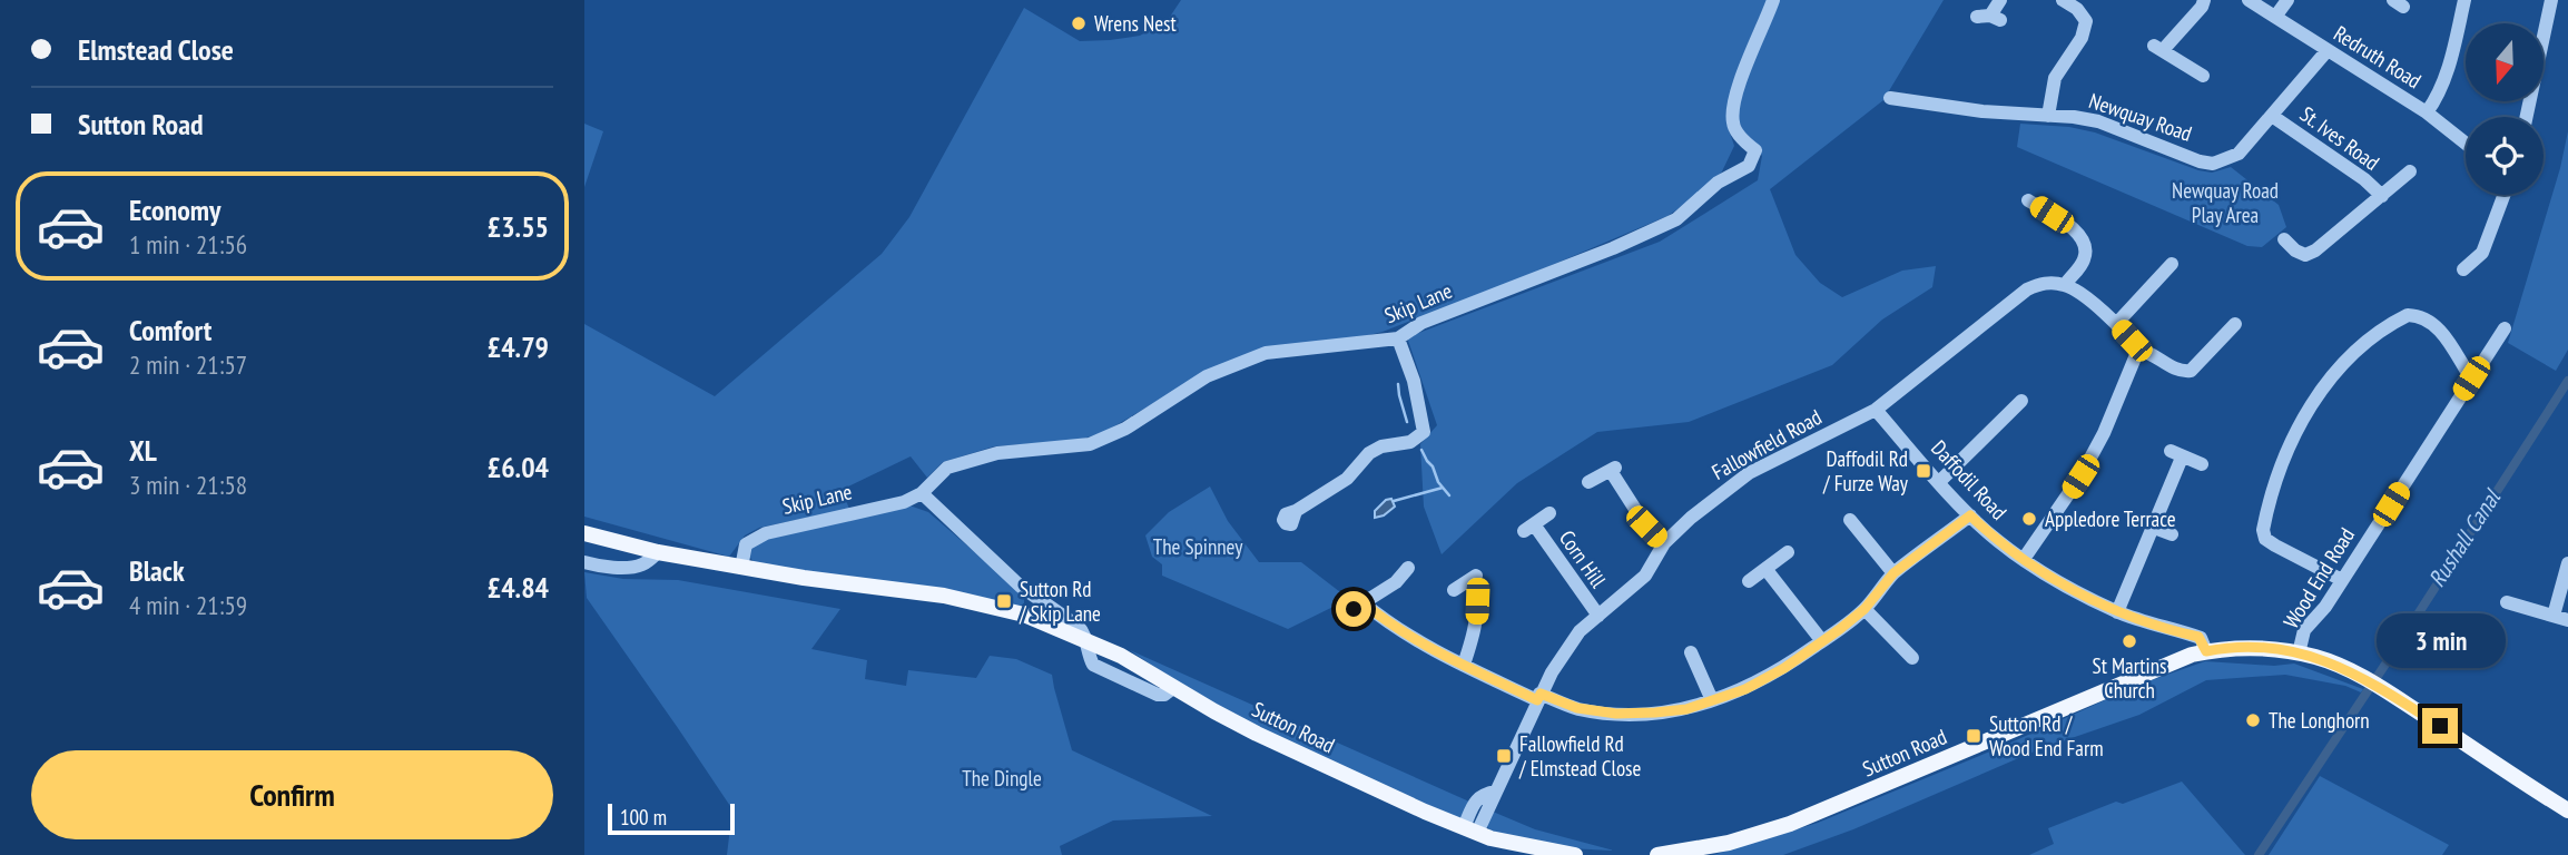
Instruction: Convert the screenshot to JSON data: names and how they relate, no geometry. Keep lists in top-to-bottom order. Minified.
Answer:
{"streets":{"main road":["Sutton Road"],"street":["Redruth Road","Newquay Road","St. Ives Road","Skip Lane","Fallowfield Road","Daffodil Road","Corn Hill","Wood End Road"]},"crossings":[["Redruth Road","Newquay Road"],["Newquay Road","St. Ives Road"],["Skip Lane","Sutton Road"],["Fallowfield Road","Daffodil Road"],["Fallowfield Road","Corn Hill"],["Fallowfield Road","Sutton Road"],["Daffodil Road","Sutton Road"],["Wood End Road","Sutton Road"]],"water":["Rushall Canal"],"parks":["Newquay Road Play Area","The Spinney","The Dingle"],"places":{"other":["Wrens Nest","Appledore Terrace","St Martins Church","The Longhorn"],"transit":["Daffodil Rd / Furze Way","Sutton Rd / Skip Lane","Sutton Rd / Wood End Farm","Fallowfield Rd / Elmstead Close"]},"scale_bar":"100 m","north":"bottom","page":{"banner":["Elmstead Close","Sutton Road"],"list":[{"name":"Economy","note":"1 min · 21:56","value":"£3.55"},{"name":"Comfort","note":"2 min · 21:57","value":"£4.79"},{"name":"XL","note":"3 min · 21:58","value":"£6.04"},{"name":"Black","note":"4 min · 21:59","value":"£4.84"}],"bubble":"3 min","buttons":"Confirm","scale":"100 m"}}
